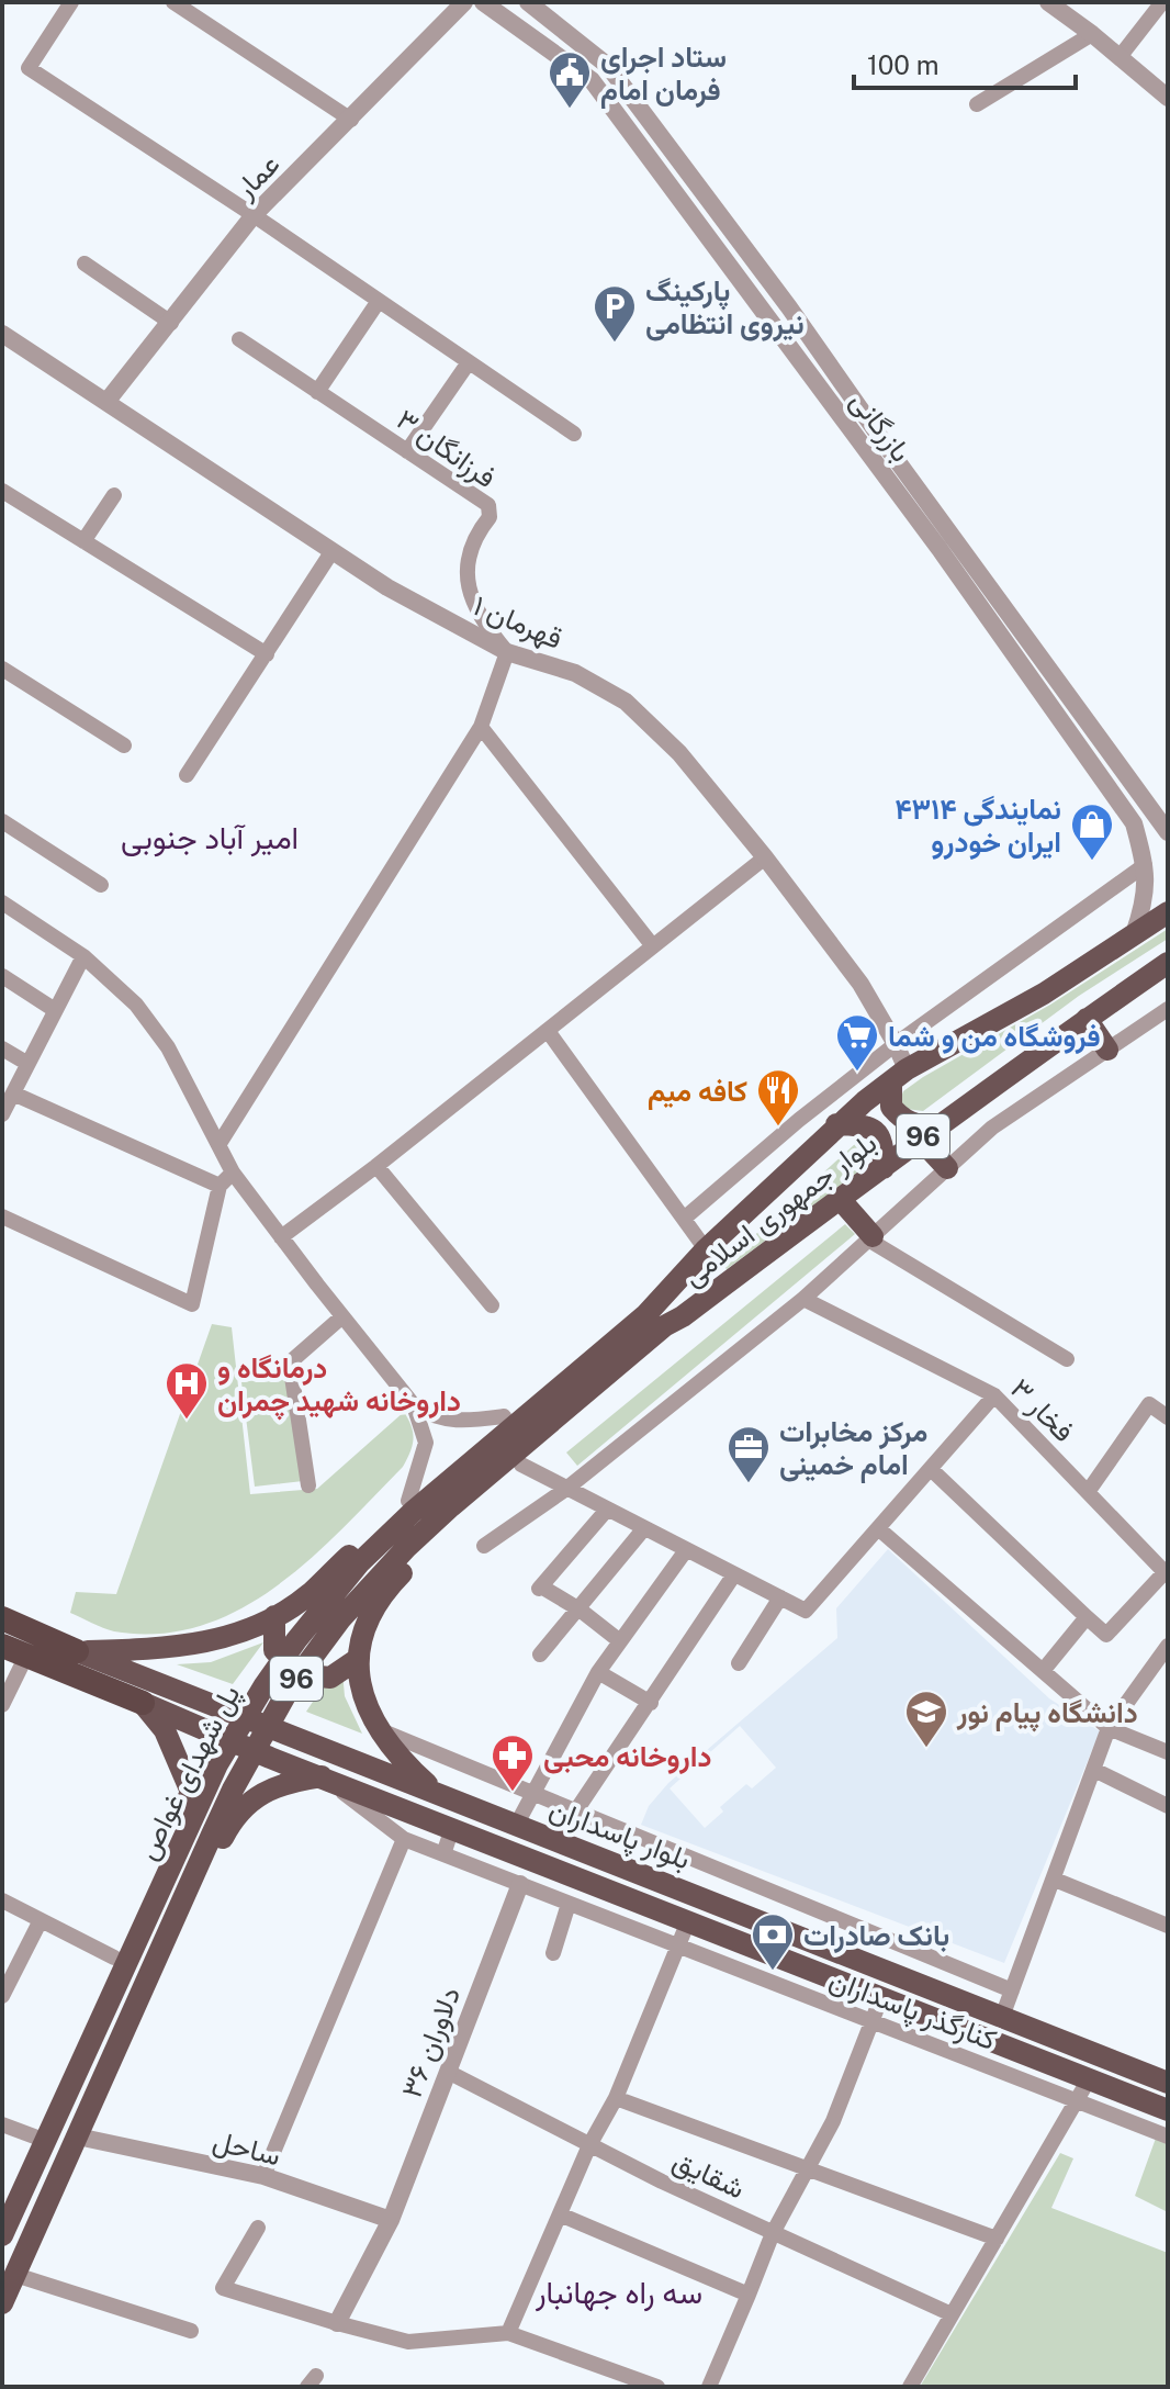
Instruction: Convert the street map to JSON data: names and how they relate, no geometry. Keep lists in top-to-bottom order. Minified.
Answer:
{"streets":{"highway":["96","بلوار پاسداران"],"main road":["بلوار جمهوری اسلامی","پل شهدای غواص"],"street":["عمار","بازرگانی","فرزانگان ۳","قهرمان ۱","فخار ۳","کنارگذر پاسداران","دلاوران ۳۶","ساحل","شقایق"]},"crossings":[["عمار","قهرمان ۱"],["بازرگانی","بلوار جمهوری اسلامی"],["فرزانگان ۳","قهرمان ۱"],["قهرمان ۱","بلوار جمهوری اسلامی"],["96","بلوار جمهوری اسلامی"],["96","پل شهدای غواص"],["96","بلوار پاسداران"],["بلوار جمهوری اسلامی","پل شهدای غواص"],["بلوار پاسداران","کنارگذر پاسداران"],["کنارگذر پاسداران","دلاوران ۳۶"],["دلاوران ۳۶","ساحل"],["دلاوران ۳۶","شقایق"]],"districts":["امير آباد جنوبی","سه راه جهانبار"],"places":{"public building":["ستاد اجرای فرمان امام"],"parking":["پارکینگ نیروی انتظامی"],"shop":["نمایندگی ۴۳۱۴ ایران خودرو"],"supermarket":["فروشگاه من و شما"],"restaurant":["کافه میم"],"hospital":["درمانگاه و داروخانه شهید چمران"],"office":["مرکز مخابرات امام خمینی"],"school or university":["دانشگاه پیام نور"],"pharmacy":["داروخانه محبی"],"bank":["بانک صادرات"]},"scale_bar":"100 m"}
